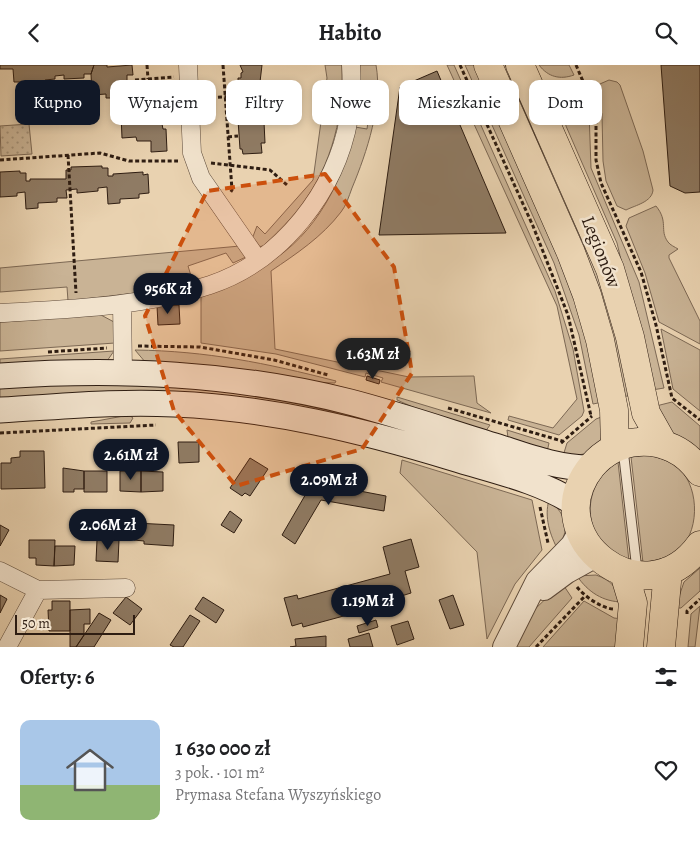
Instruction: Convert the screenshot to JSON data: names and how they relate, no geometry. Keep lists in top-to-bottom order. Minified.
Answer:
{"streets":{"highway":["Legionów"]},"scale_bar":"50 m","page":{"header":"Habito","chip":["Kupno","Wynajem","Filtry","Nowe","Mieszkanie","Dom"],"price":["956K zł","1.63M zł","2.61M zł","2.09M zł","2.06M zł","1.19M zł"],"scale":"50 m","heading":"Oferty: 6","list":[{"name":"1 630 000 zł","note":"3 pok. · 101 m² · Prymasa Stefana Wyszyńskiego"}]}}
